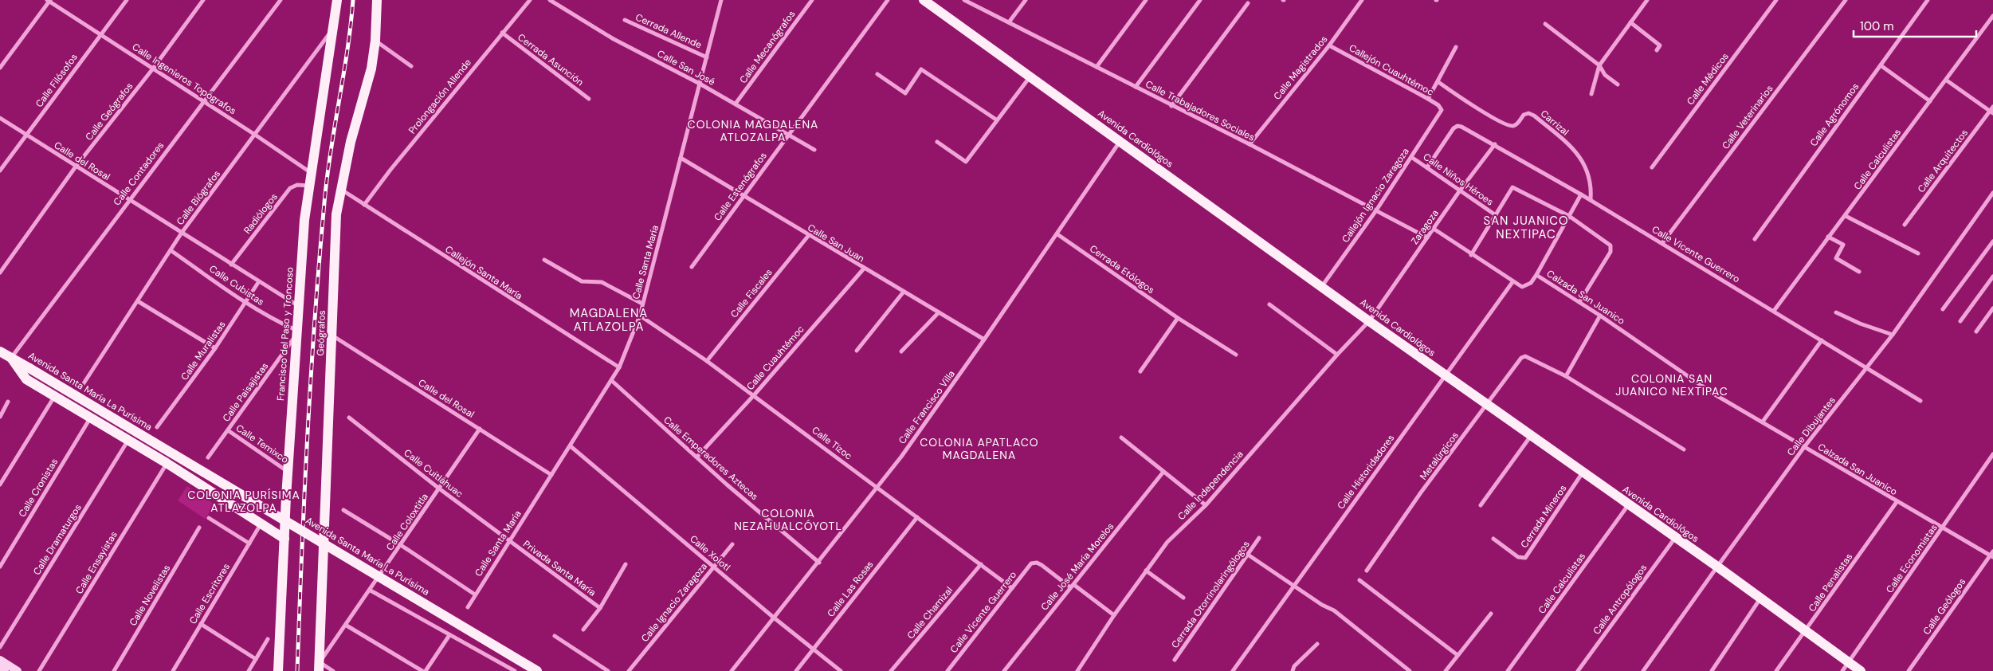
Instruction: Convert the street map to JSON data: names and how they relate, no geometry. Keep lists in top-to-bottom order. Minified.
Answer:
{"streets":{"main road":["Avenida Cardiológos","Geógrafos","Francisco del Paso y Troncoso","Avenida Santa María La Purísima"],"street":["Cerrada Allende","Calle Mecanógrafos","Cerrada Asunción","Calle San José","Calle Magistrados","Callejón Cuauhtémoc","Calle Ingenieros Topógrafos","Calle Médicos","Calle Filósofos","Prolongación Allende","Calle Trabajadores Sociales","Calle Geógrafos","Calle Agrónomos","Calle Veterinarios","Carrizal","Calle Calculistas","Calle del Rosal","Calle Arquitectos","Calle Contadores","Calle Niños Héroes","Calle Estenógrafos","Callejón Ignacio Zaragoza","Calle Biógrafos","Radiólogos","Zaragoza","Calle San Juan","Calle Vicente Guerrero","Calle Santa María","Cerrada Etólogos","Callejón Santa María","Calle Cubistas","Calle Fiscales","Calzada San Juanico","Calle Muralistas","Calle Cuauhtémoc","Calle Paisajistas","Calle Francisco Villa","Calle Dibujantes","Calle Tízoc","Calle Temixco","Metalúrgicos","Calle Emperadores Aztecas","Calle Historidadores","Calle Cuitláhuac","Calle Independencia","Calle Cronistas","Cerrada Mineros","Calle Coloxtitla","Calle Dramaturgos","Calle Xolotl","Calle Economistas","Calle Ensayistas","Calle José María Morelos","Privada Santa María","Calle Penalistas","Calle Las Rosas","Calle Escritores","Cerrada Otorrinolaringólogos","Calle Novelistas","Calle Antropólogos","Calle Ignacio Zaragoza","Calle Geólogos","Calle Chamizal"]},"crossings":[["Cerrada Allende","Calle Santa María"],["Calle Mecanógrafos","Calle San José"],["Cerrada Asunción","Prolongación Allende"],["Calle San José","Calle Estenógrafos"],["Calle San José","Calle Santa María"],["Calle Magistrados","Callejón Cuauhtémoc"],["Calle Magistrados","Calle Trabajadores Sociales"],["Callejón Cuauhtémoc","Callejón Ignacio Zaragoza"],["Calle Ingenieros Topógrafos","Calle Filósofos"],["Calle Ingenieros Topógrafos","Calle Geógrafos"],["Calle Ingenieros Topógrafos","Calle Contadores"],["Calle Ingenieros Topógrafos","Calle Biógrafos"],["Calle Ingenieros Topógrafos","Francisco del Paso y Troncoso"],["Calle Filósofos","Calle del Rosal"],["Prolongación Allende","Callejón Santa María"],["Calle Trabajadores Sociales","Callejón Ignacio Zaragoza"],["Calle Trabajadores Sociales","Zaragoza"],["Calle Geógrafos","Calle del Rosal"],["Calle Veterinarios","Calle Vicente Guerrero"],["Carrizal","Calle Vicente Guerrero"],["Avenida Cardiológos","Calle Calculistas"],["Avenida Cardiológos","Callejón Ignacio Zaragoza"],["Avenida Cardiológos","Zaragoza"],["Avenida Cardiológos","Calle Francisco Villa"],["Avenida Cardiológos","Calle Dibujantes"],["Avenida Cardiológos","Metalúrgicos"],["Avenida Cardiológos","Calle Historidadores"],["Avenida Cardiológos","Calle Independencia"],["Avenida Cardiológos","Cerrada Mineros"],["Avenida Cardiológos","Calle Economistas"],["Avenida Cardiológos","Calle Penalistas"],["Avenida Cardiológos","Calle Antropólogos"],["Calle Calculistas","Calle Vicente Guerrero"],["Calle del Rosal","Calle Contadores"],["Calle del Rosal","Calle Biógrafos"],["Calle del Rosal","Radiólogos"],["Calle del Rosal","Calle Santa María"],["Calle del Rosal","Geógrafos"],["Calle del Rosal","Francisco del Paso y Troncoso"],["Calle del Rosal","Calle Muralistas"],["Calle del Rosal","Calle Coloxtitla"],["Calle Contadores","Avenida Santa María La Purísima"],["Calle Niños Héroes","Callejón Ignacio Zaragoza"],["Calle Niños Héroes","Zaragoza"],["Calle Niños Héroes","Calle Vicente Guerrero"],["Calle Estenógrafos","Calle San Juan"],["Calle Biógrafos","Calle Cubistas"],["Calle Biógrafos","Francisco del Paso y Troncoso"],["Radiólogos","Francisco del Paso y Troncoso"],["Zaragoza","Calle Vicente Guerrero"],["Zaragoza","Calle Independencia"],["Calle San Juan","Calle Santa María"],["Calle San Juan","Calle Fiscales"],["Calle San Juan","Calle Cuauhtémoc"],["Calle San Juan","Calle Francisco Villa"],["Calle Vicente Guerrero","Calle Dibujantes"],["Calle Vicente Guerrero","Calle Tízoc"],["Calle Vicente Guerrero","Calle José María Morelos"],["Calle Santa María","Callejón Santa María"],["Calle Santa María","Calle Tízoc"],["Calle Santa María","Calle Emperadores Aztecas"],["Calle Santa María","Calle Cuitláhuac"],["Calle Santa María","Calle Xolotl"],["Calle Santa María","Privada Santa María"],["Cerrada Etólogos","Calle Francisco Villa"],["Callejón Santa María","Geógrafos"],["Calle Cubistas","Francisco del Paso y Troncoso"],["Calle Cubistas","Calle Muralistas"],["Calle Cubistas","Calle Paisajistas"],["Calle Fiscales","Calle Tízoc"],["Calzada San Juanico","Calle Dibujantes"],["Calzada San Juanico","Calle Economistas"],["Calzada San Juanico","Calle Penalistas"],["Calzada San Juanico","Calle Geólogos"],["Geógrafos","Calle Coloxtitla"],["Francisco del Paso y Troncoso","Calle Paisajistas"],["Francisco del Paso y Troncoso","Calle Temixco"],["Calle Cuauhtémoc","Calle Tízoc"],["Calle Cuauhtémoc","Calle Emperadores Aztecas"],["Calle Paisajistas","Calle Temixco"],["Calle Francisco Villa","Calle Tízoc"],["Calle Francisco Villa","Calle Emperadores Aztecas"],["Calle Francisco Villa","Calle Xolotl"],["Calle Tízoc","Calle Las Rosas"],["Calle Tízoc","Calle Chamizal"],["Calle Cuitláhuac","Calle Coloxtitla"],["Calle Cuitláhuac","Privada Santa María"],["Calle Xolotl","Calle Las Rosas"],["Calle Xolotl","Calle Ignacio Zaragoza"]],"districts":["COLONIA MAGDALENA ATLOZALPA","SAN JUANICO NEXTIPAC","MAGDALENA ATLAZOLPA","COLONIA SAN JUANICO NEXTIPAC","COLONIA APATLACO MAGDALENA","COLONIA PURÍSIMA ATLAZOLPA","COLONIA NEZAHUALCÓYOTL"],"scale_bar":"100 m"}
